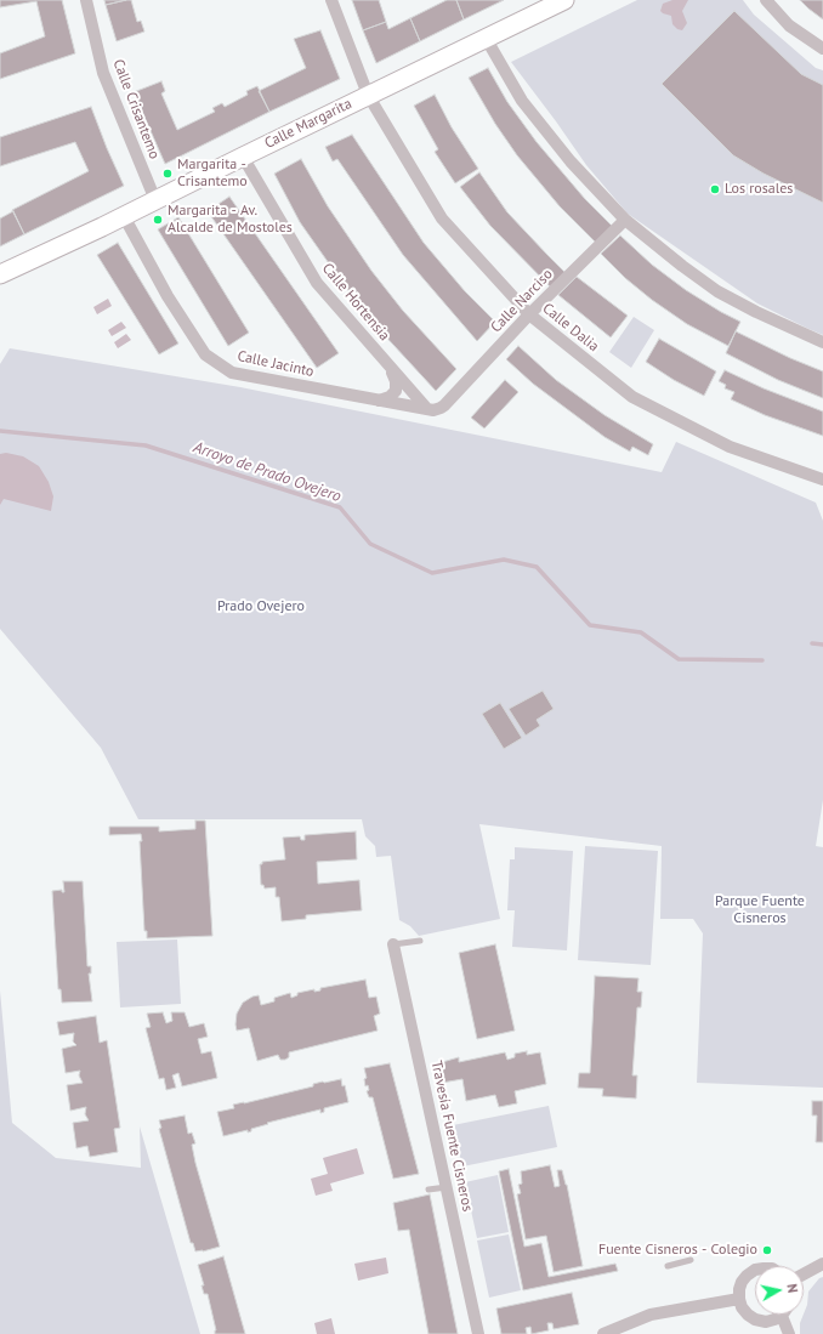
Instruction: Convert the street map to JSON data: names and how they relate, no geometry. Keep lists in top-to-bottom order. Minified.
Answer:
{"streets":{"street":["Calle Crisantemo","Calle Margarita","Calle Narciso","Calle Hortensia","Calle Dalia","Calle Jacinto","Travesía Fuente Cisneros"]},"crossings":[["Calle Crisantemo","Calle Margarita"],["Calle Margarita","Calle Hortensia"],["Calle Margarita","Calle Dalia"],["Calle Margarita","Calle Jacinto"],["Calle Narciso","Calle Dalia"],["Calle Narciso","Calle Jacinto"],["Calle Hortensia","Calle Jacinto"]],"water":["Arroyo de Prado Ovejero"],"parks":["Prado Ovejero","Parque Fuente Cisneros"],"places":["Margarita - Crisantemo","Los rosales","Margarita - Av. Alcalde de Mostoles","Fuente Cisneros - Colegio"],"north":"right"}
